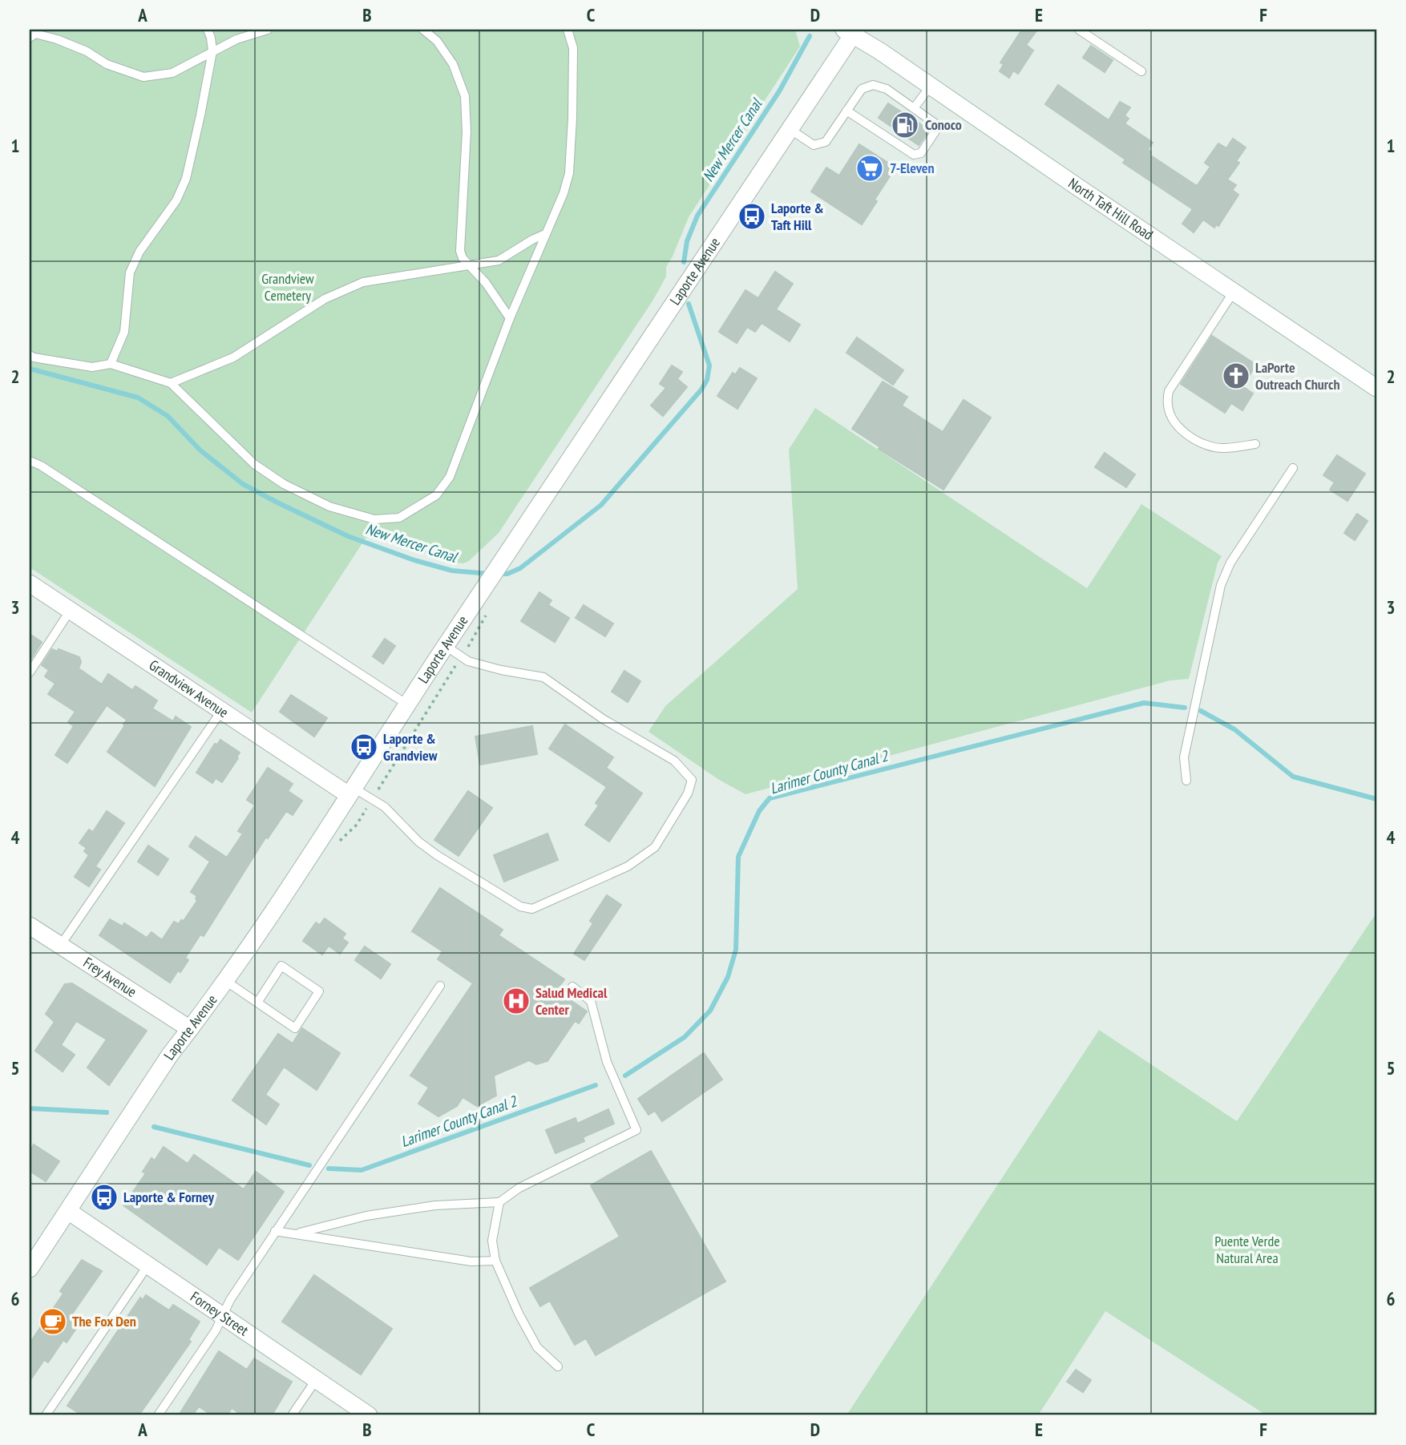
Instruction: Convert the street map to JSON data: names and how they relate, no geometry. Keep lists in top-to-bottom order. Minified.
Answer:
{"streets":{"street":["North Taft Hill Road","Laporte Avenue","Grandview Avenue","Frey Avenue","Forney Street"]},"crossings":[["North Taft Hill Road","Laporte Avenue"],["Laporte Avenue","Grandview Avenue"],["Laporte Avenue","Frey Avenue"],["Laporte Avenue","Forney Street"]],"water":["New Mercer Canal","Larimer County Canal 2"],"parks":["Grandview Cemetery","Puente Verde Natural Area"],"places":{"fuel station":["Conoco"],"supermarket":["7-Eleven"],"bus stop":["Laporte & Taft Hill","Laporte & Grandview","Laporte & Forney"],"church":["LaPorte Outreach Church"],"hospital":["Salud Medical Center"],"cafe":["The Fox Den"]},"grid":{"columns":["A","B","C","D","E","F"],"rows":["1","2","3","4","5","6"]}}
